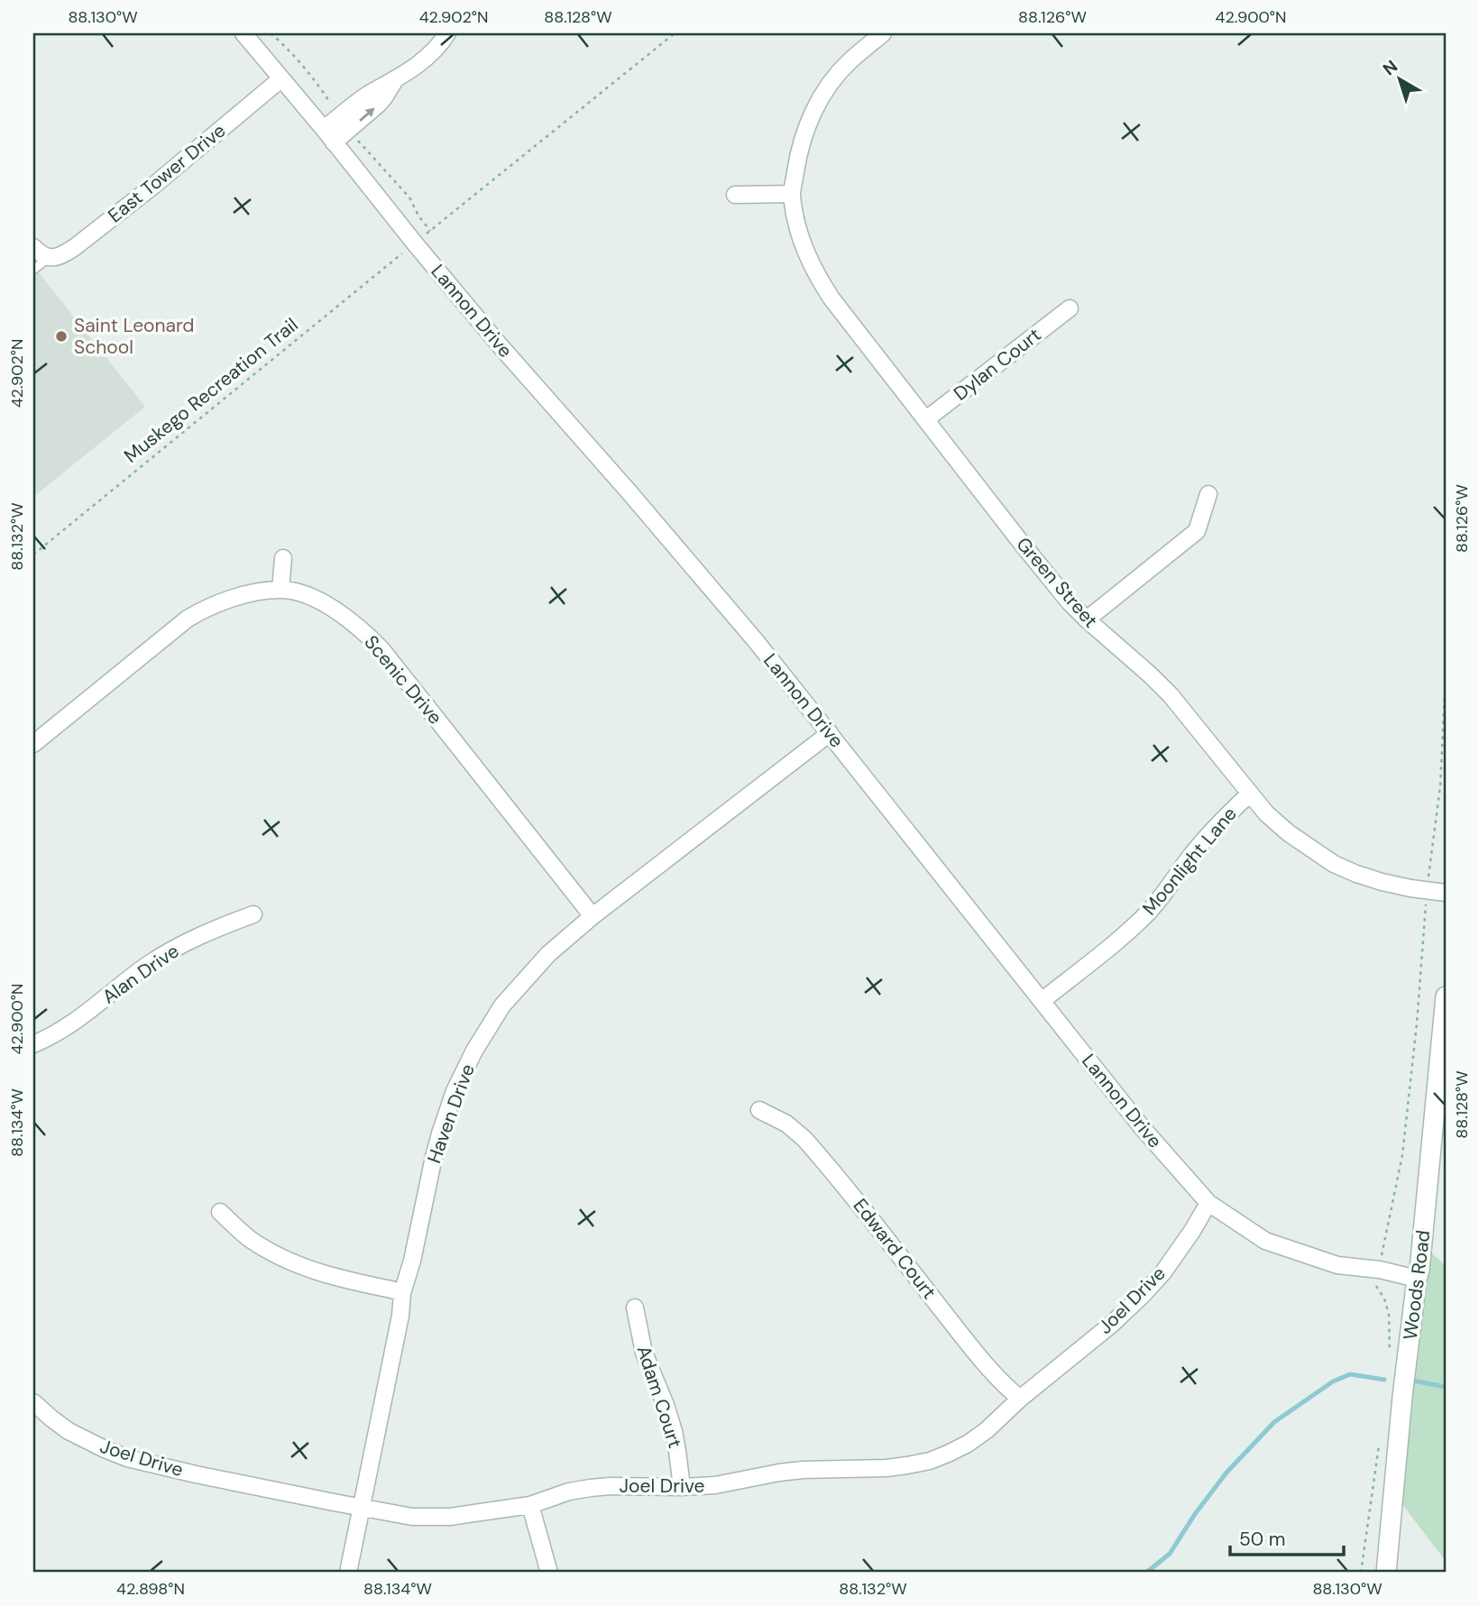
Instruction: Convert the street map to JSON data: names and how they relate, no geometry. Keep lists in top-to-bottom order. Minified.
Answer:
{"streets":{"street":["East Tower Drive","Lannon Drive","Dylan Court","Green Street","Scenic Drive","Moonlight Lane","Alan Drive","Haven Drive","Edward Court","Woods Road","Joel Drive","Adam Court"],"path":["Muskego Recreation Trail"]},"crossings":[["East Tower Drive","Lannon Drive"],["Lannon Drive","Moonlight Lane"],["Lannon Drive","Haven Drive"],["Lannon Drive","Woods Road"],["Lannon Drive","Joel Drive"],["Dylan Court","Green Street"],["Green Street","Moonlight Lane"],["Scenic Drive","Haven Drive"],["Haven Drive","Joel Drive"],["Edward Court","Joel Drive"],["Joel Drive","Adam Court"]],"places":["Saint Leonard School"],"scale_bar":"50 m","north":"top left","coordinates":["88.130°W","42.902°N","88.128°W","88.126°W","42.900°N","88.132°W","88.134°W","42.898°N"]}
